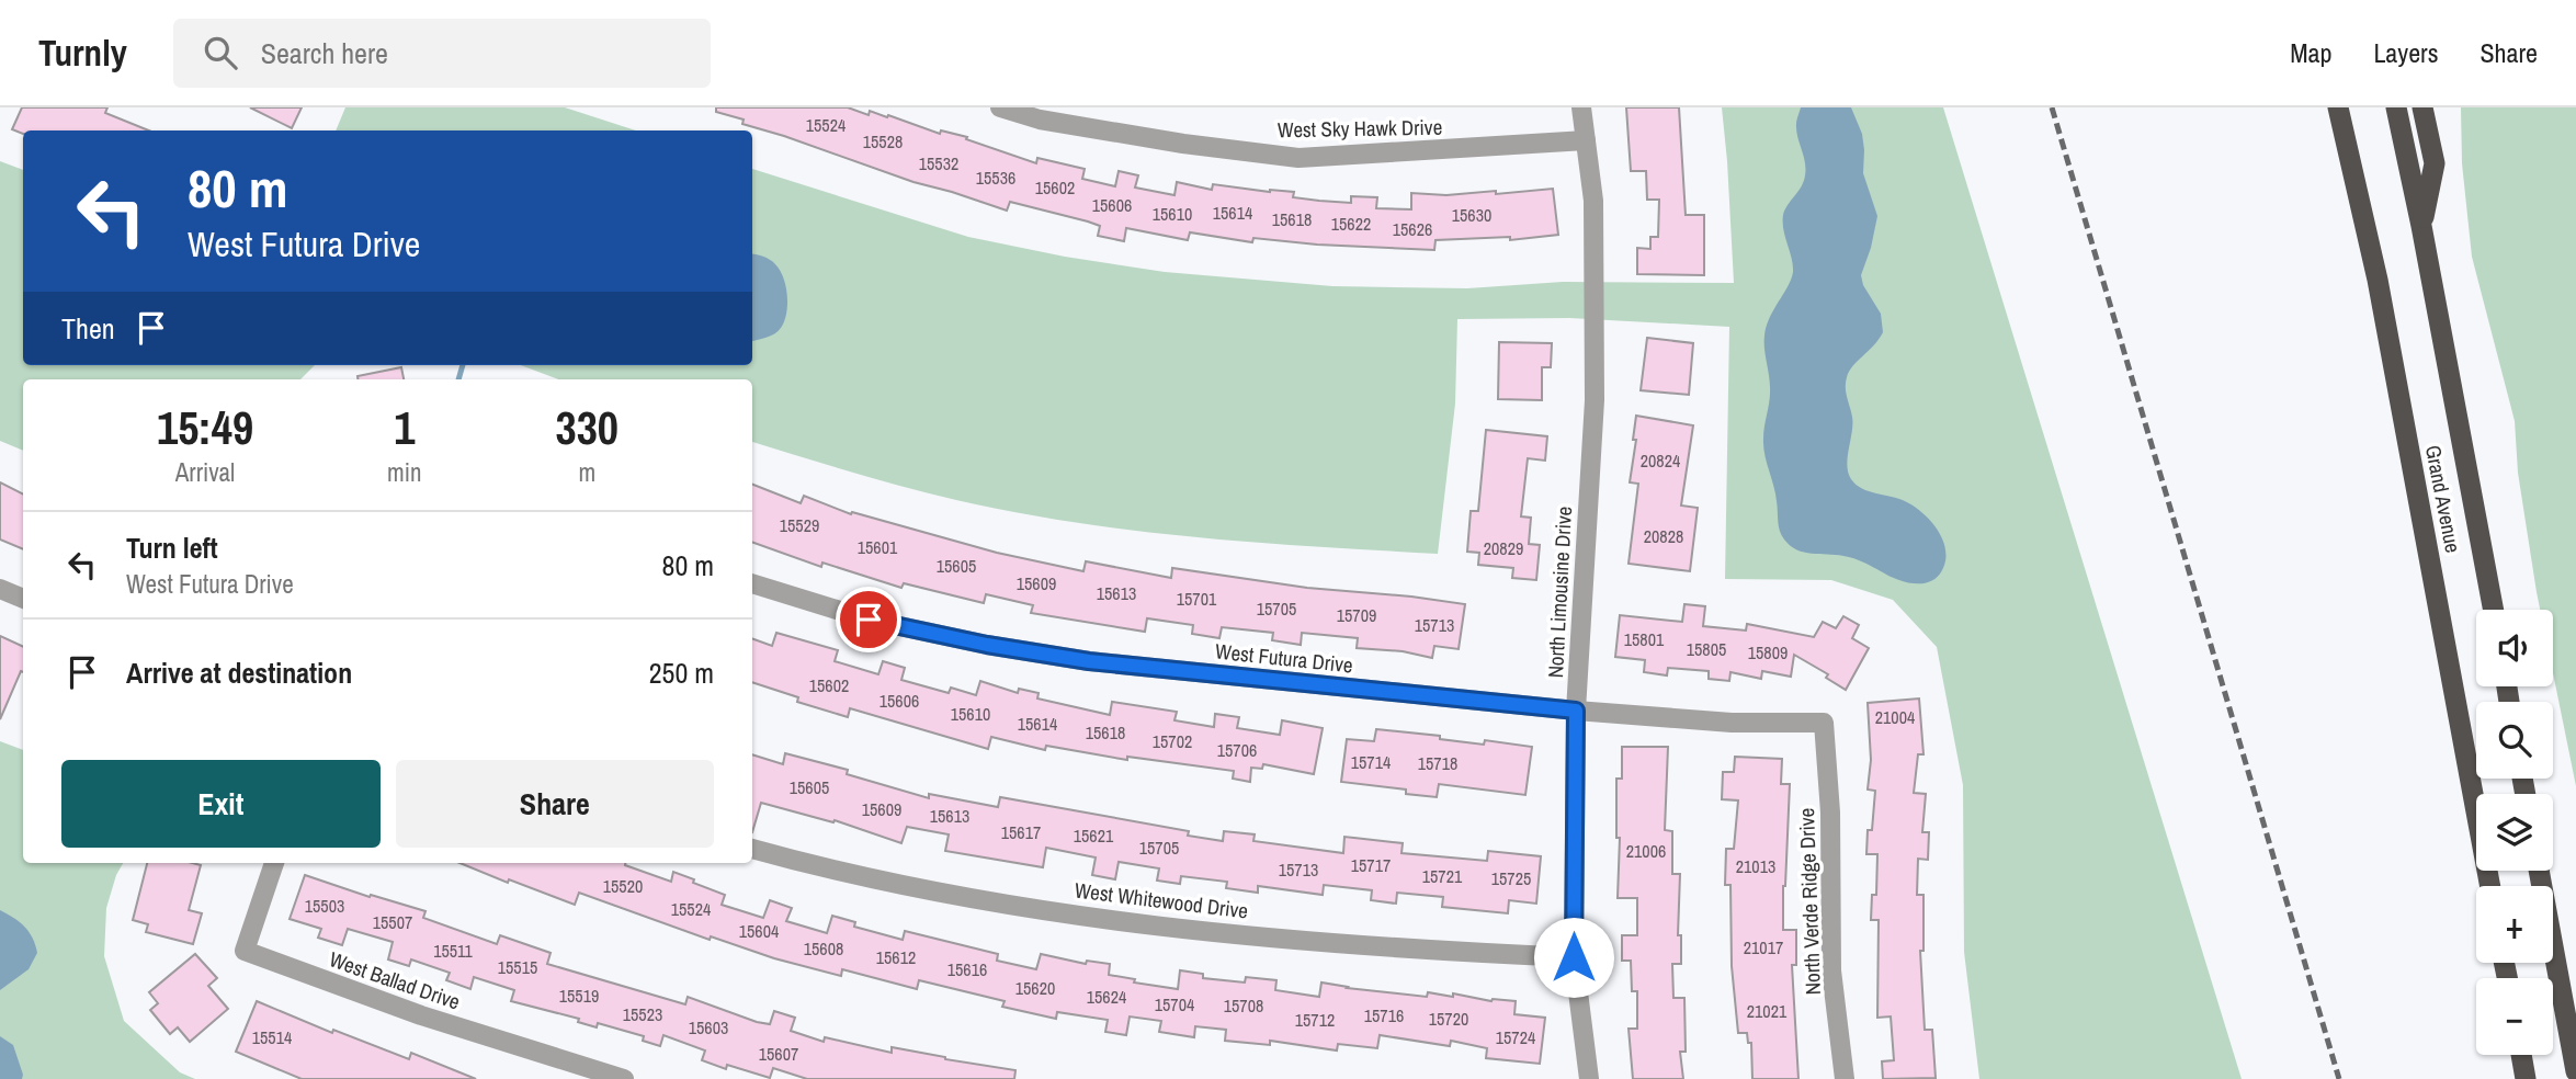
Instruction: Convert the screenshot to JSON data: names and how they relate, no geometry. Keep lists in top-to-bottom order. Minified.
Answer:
{"streets":{"highway":["Grand Avenue"],"street":["West Sky Hawk Drive","North Limousine Drive","West Futura Drive","West Whitewood Drive","North Verde Ridge Drive","West Ballad Drive"]},"crossings":[["West Sky Hawk Drive","North Limousine Drive"],["North Limousine Drive","West Futura Drive"],["North Limousine Drive","West Whitewood Drive"],["West Futura Drive","North Verde Ridge Drive"]],"house_numbers":["15524","15528","15532","15536","15602","15606","15614","15610","15630","15618","15622","15626","20824","15529","20828","15601","20829","15605","15609","15613","15701","15705","15709","15713","15801","15805","15809","15602","15606","15610","21004","15614","15618","15702","15706","15714","15718","15605","15609","15613","15617","15621","15705","21006","15717","21013","15713","15721","15725","15520","15503","15524","15507","15604","21017","15608","15511","15612","15515","15616","15620","15519","15624","15704","15708","21021","15523","15716","15720","15712","15603","15514","15724","15607"],"page":{"header":"Turnly","search":"Search here","nav":["Map","Layers","Share"],"turn":["80 m","West Futura Drive"],"then":"Then","eta":["15:49","Arrival","1","min","330","m"],"list":[{"name":"Turn left","note":"West Futura Drive","value":"80 m"},{"name":"Arrive at destination","value":"250 m"}],"map_buttons":["+","−"],"buttons":["Exit","Share"]}}
